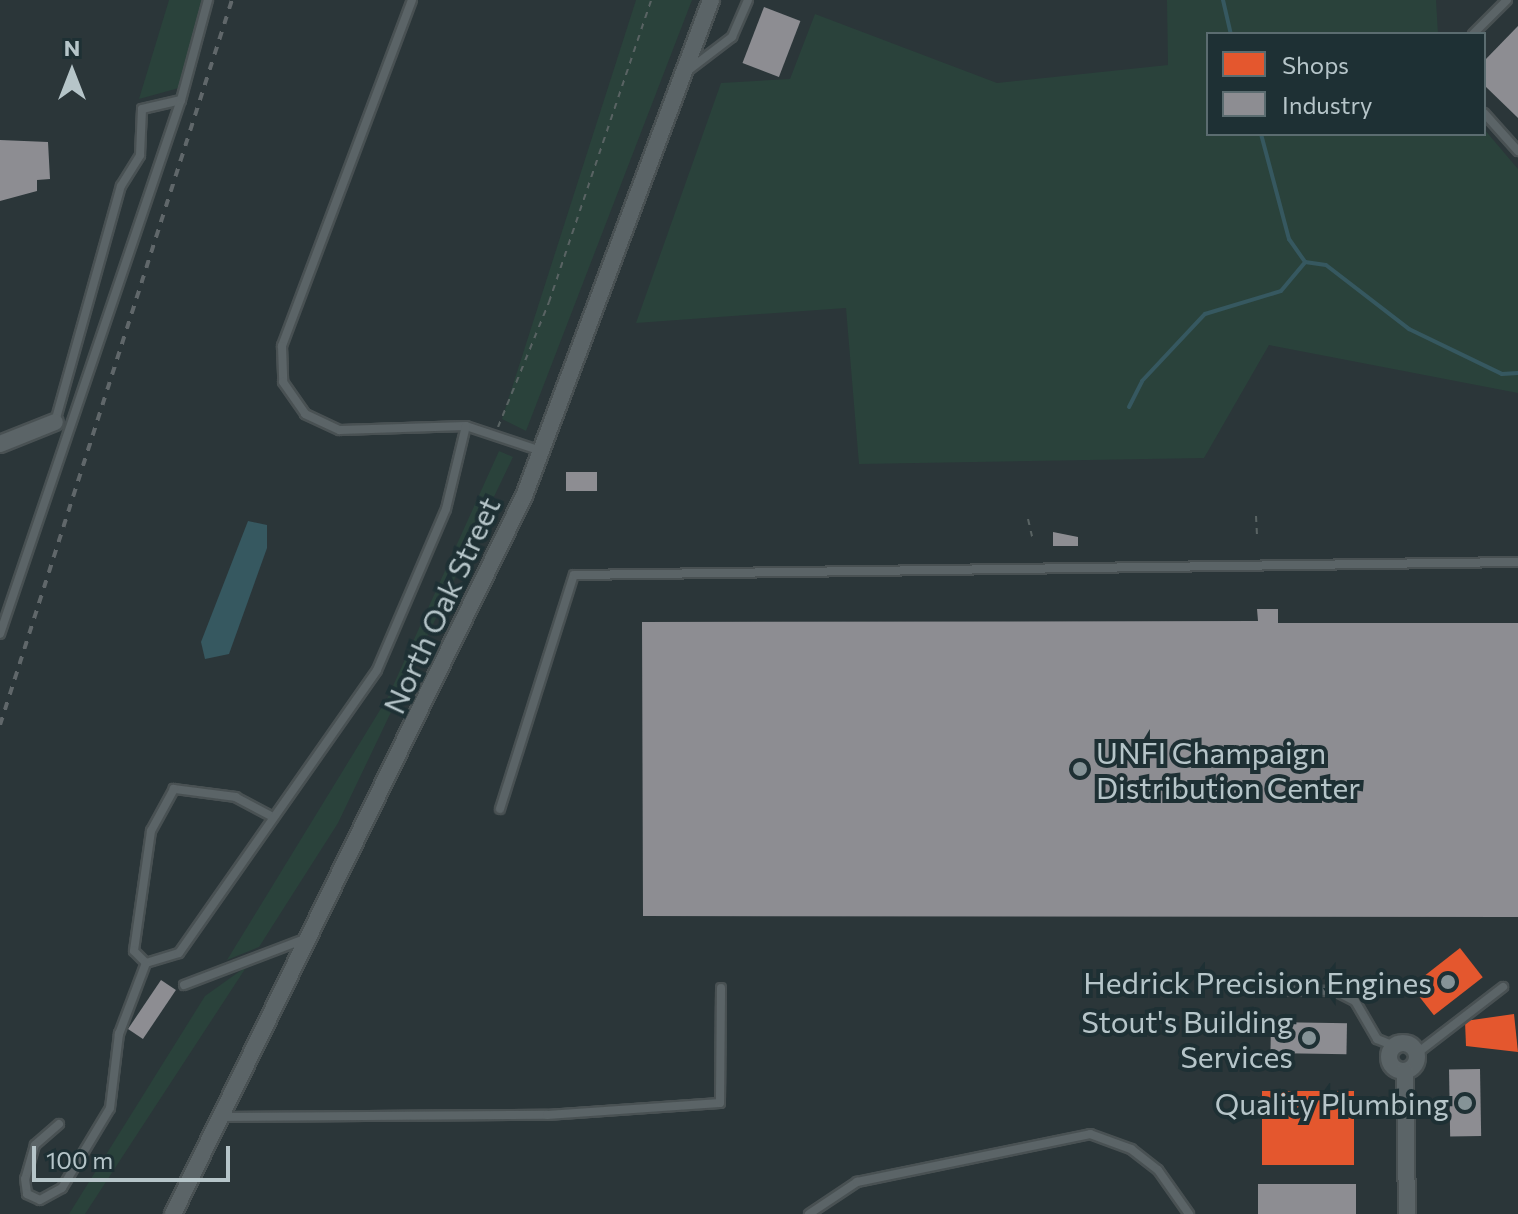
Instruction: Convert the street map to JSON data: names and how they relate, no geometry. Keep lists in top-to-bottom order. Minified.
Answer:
{"streets":{"street":["North Oak Street"]},"places":["UNFI Champaign Distribution Center","Hedrick Precision Engines","Stout's Building Services","Quality Plumbing"],"legend":["Shops","Industry"],"scale_bar":"100 m","north":"top"}
